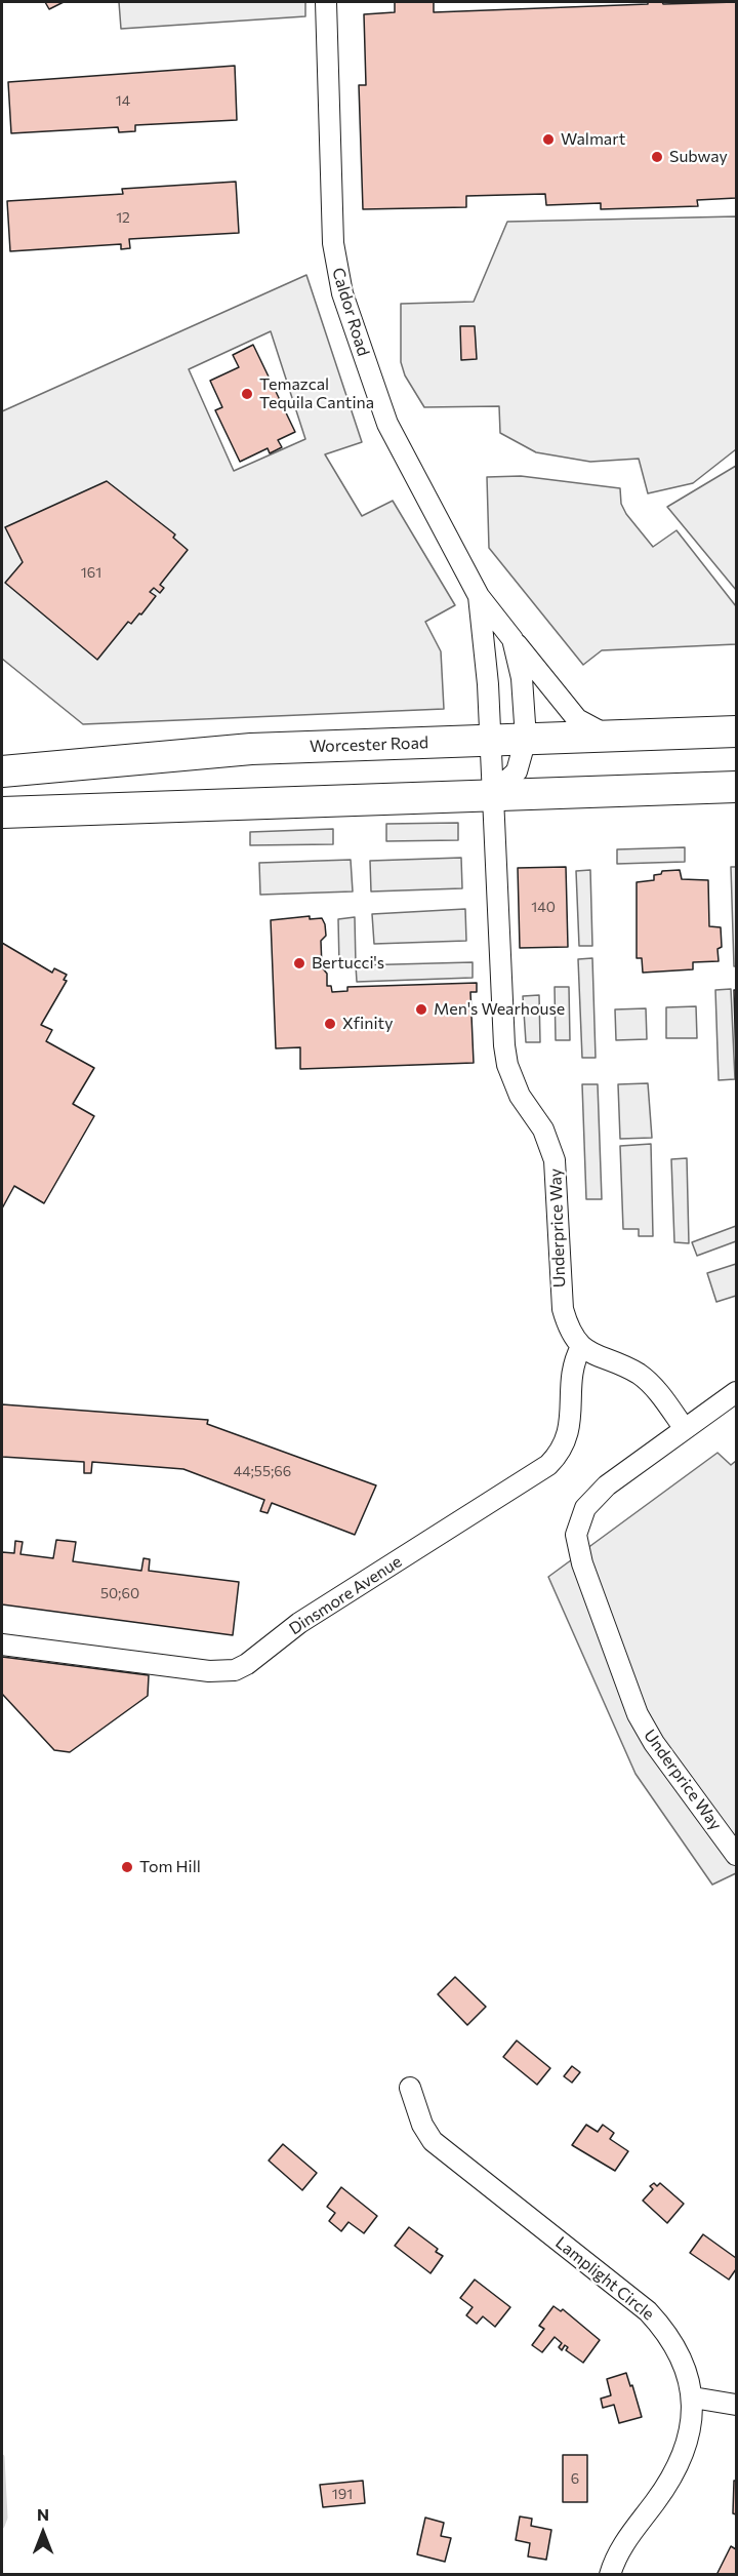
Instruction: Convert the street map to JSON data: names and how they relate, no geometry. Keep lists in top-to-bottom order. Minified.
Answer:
{"streets":{"highway":["Worcester Road"],"street":["Caldor Road","Underprice Way","Dinsmore Avenue","Lamplight Circle"]},"crossings":[["Caldor Road","Worcester Road"],["Caldor Road","Underprice Way"],["Underprice Way","Dinsmore Avenue"]],"places":["Walmart","Subway","Temazcal Tequila Cantina","Bertucci's","Men's Wearhouse","Xfinity","Tom Hill"],"house_numbers":["14","12","161","140","44;55;66","50;60","6","191"],"north":"top"}
